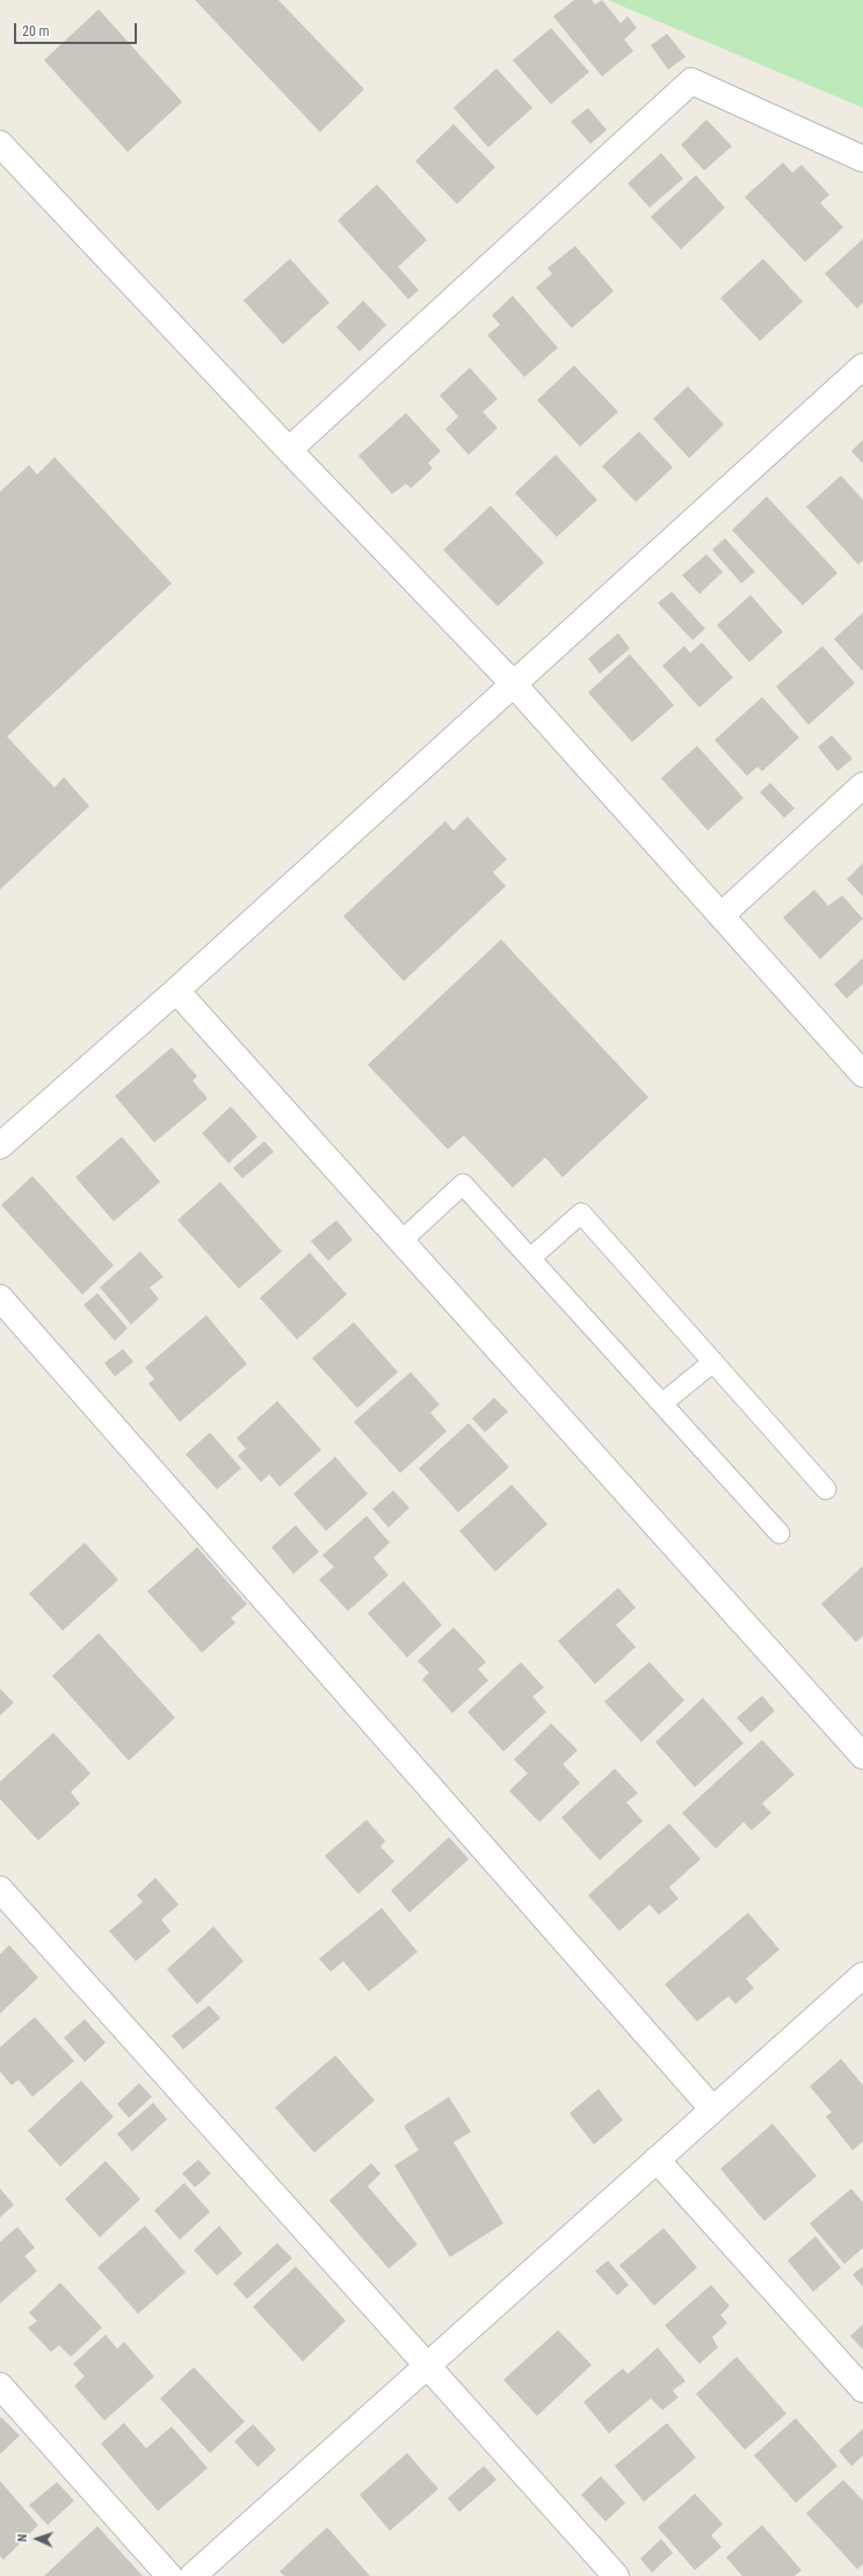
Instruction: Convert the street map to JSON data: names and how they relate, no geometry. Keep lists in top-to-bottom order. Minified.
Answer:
{"scale_bar":"20 m","north":"left"}
